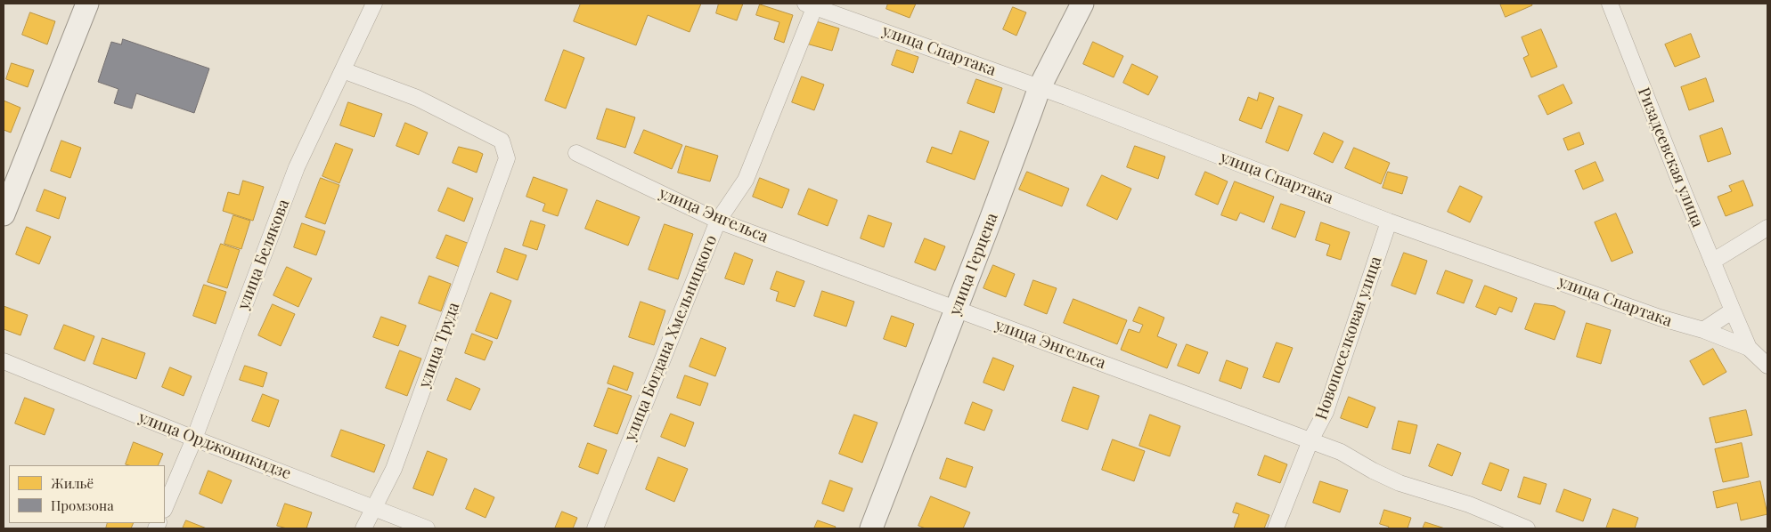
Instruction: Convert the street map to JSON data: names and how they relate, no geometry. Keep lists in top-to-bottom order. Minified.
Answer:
{"streets":{"street":["улица Спартака","Ризадеевская улица","улица Энгельса","улица Белякова","улица Герцена","улица Богдана Хмельницкого","Новопоселковая улица","улица Труда","улица Орджоникидзе"]},"crossings":[["улица Спартака","Ризадеевская улица"],["улица Спартака","улица Герцена"],["улица Спартака","улица Богдана Хмельницкого"],["улица Спартака","Новопоселковая улица"],["улица Энгельса","улица Герцена"],["улица Энгельса","улица Богдана Хмельницкого"],["улица Энгельса","Новопоселковая улица"],["улица Белякова","улица Труда"],["улица Белякова","улица Орджоникидзе"],["улица Труда","улица Орджоникидзе"]],"legend":["Жильё","Промзона"]}
